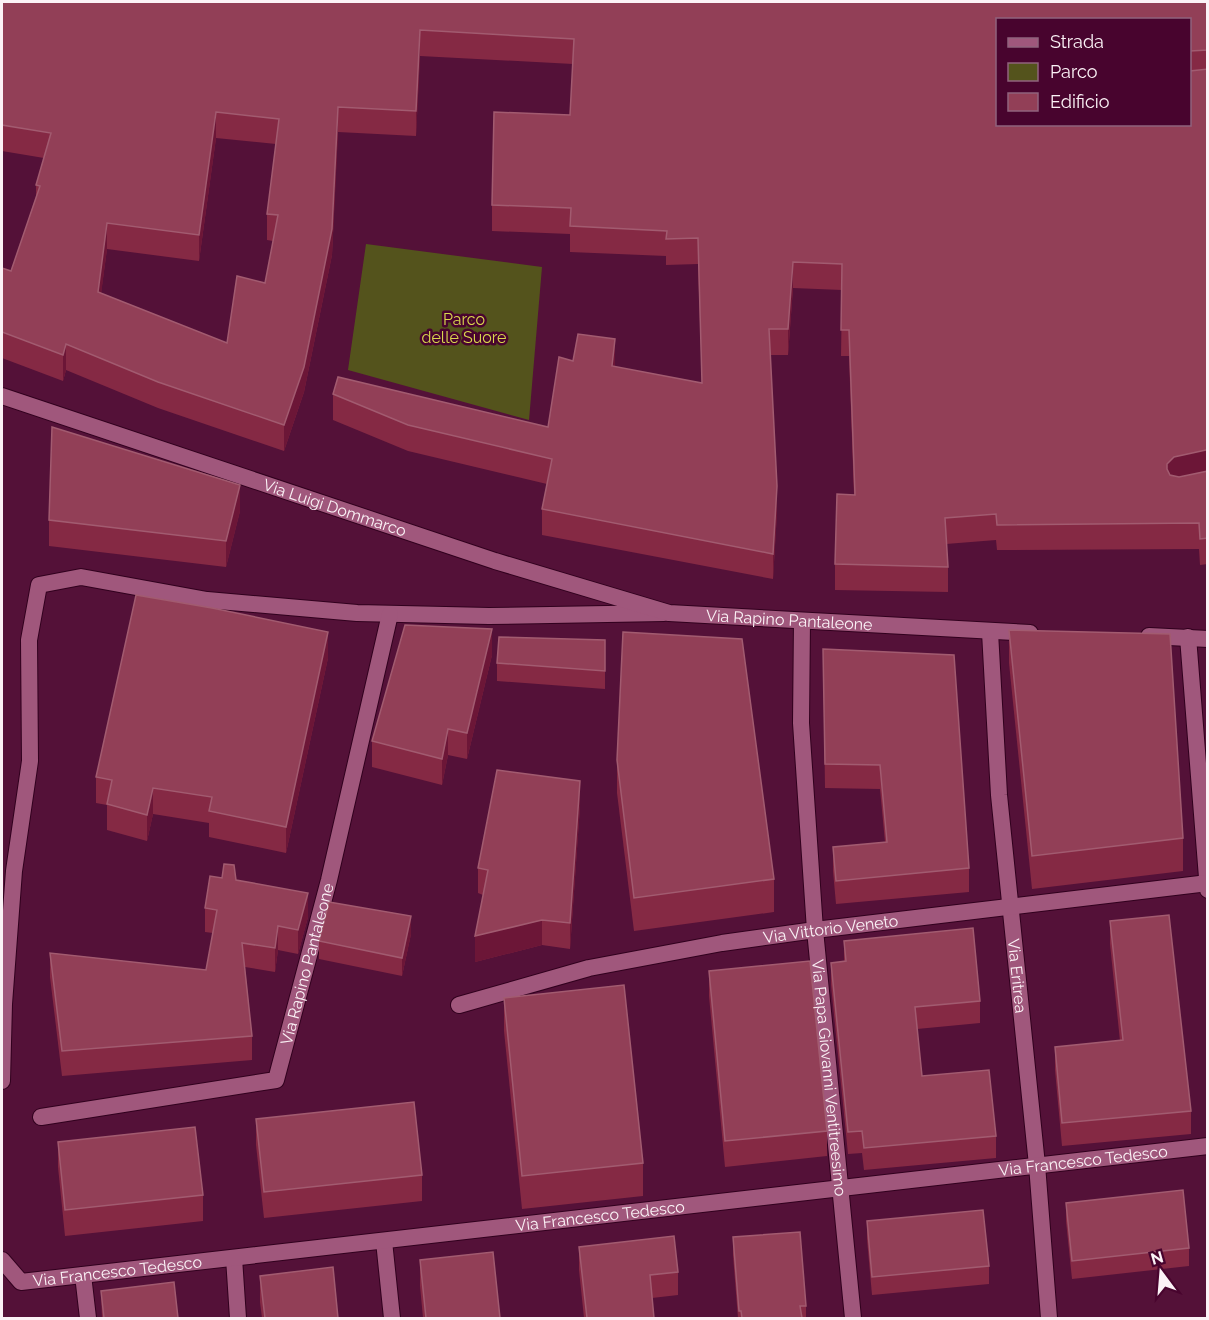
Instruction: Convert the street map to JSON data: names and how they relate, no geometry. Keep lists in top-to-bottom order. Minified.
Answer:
{"streets":{"street":["Via Luigi Dommarco","Via Rapino Pantaleone","Via Vittorio Veneto","Via Eritrea","Via Papa Giovanni Ventitreesimo","Via Francesco Tedesco"]},"crossings":[["Via Luigi Dommarco","Via Rapino Pantaleone"],["Via Rapino Pantaleone","Via Eritrea"],["Via Rapino Pantaleone","Via Papa Giovanni Ventitreesimo"],["Via Vittorio Veneto","Via Eritrea"],["Via Vittorio Veneto","Via Papa Giovanni Ventitreesimo"],["Via Eritrea","Via Francesco Tedesco"],["Via Papa Giovanni Ventitreesimo","Via Francesco Tedesco"]],"parks":["Parco delle Suore"],"legend":["Strada","Parco","Edificio"],"north":"top"}
